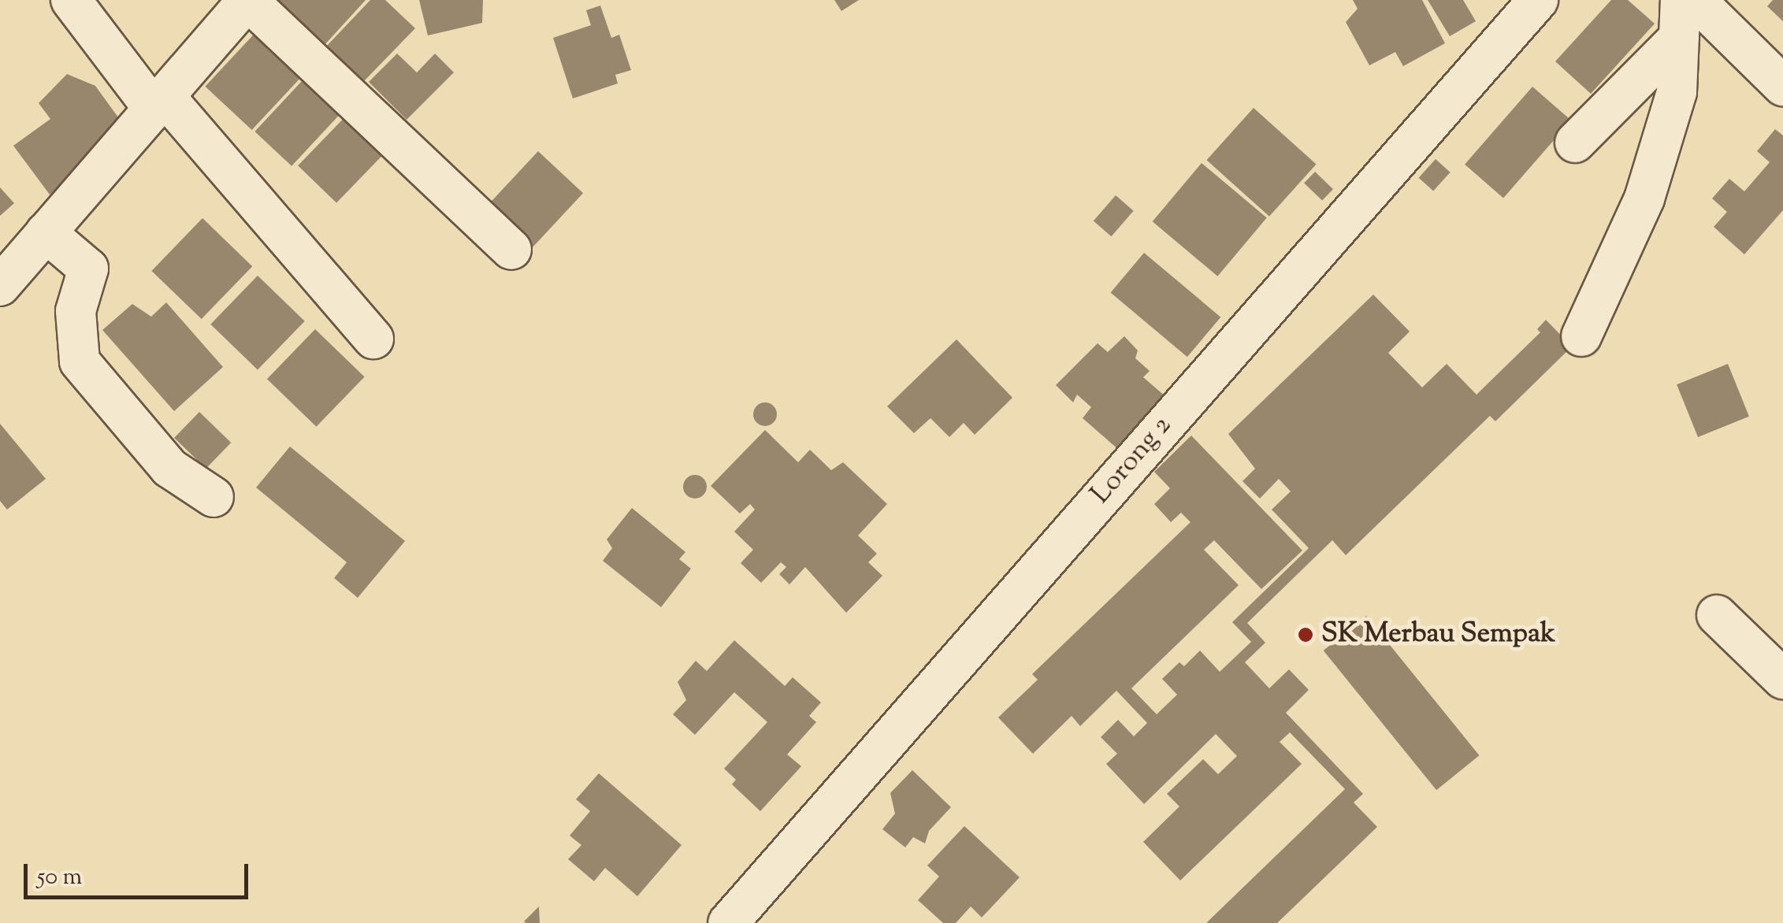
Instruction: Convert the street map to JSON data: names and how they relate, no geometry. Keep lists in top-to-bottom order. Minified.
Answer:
{"streets":{"street":["Lorong 2"]},"places":["SK Merbau Sempak"],"scale_bar":"50 m"}
